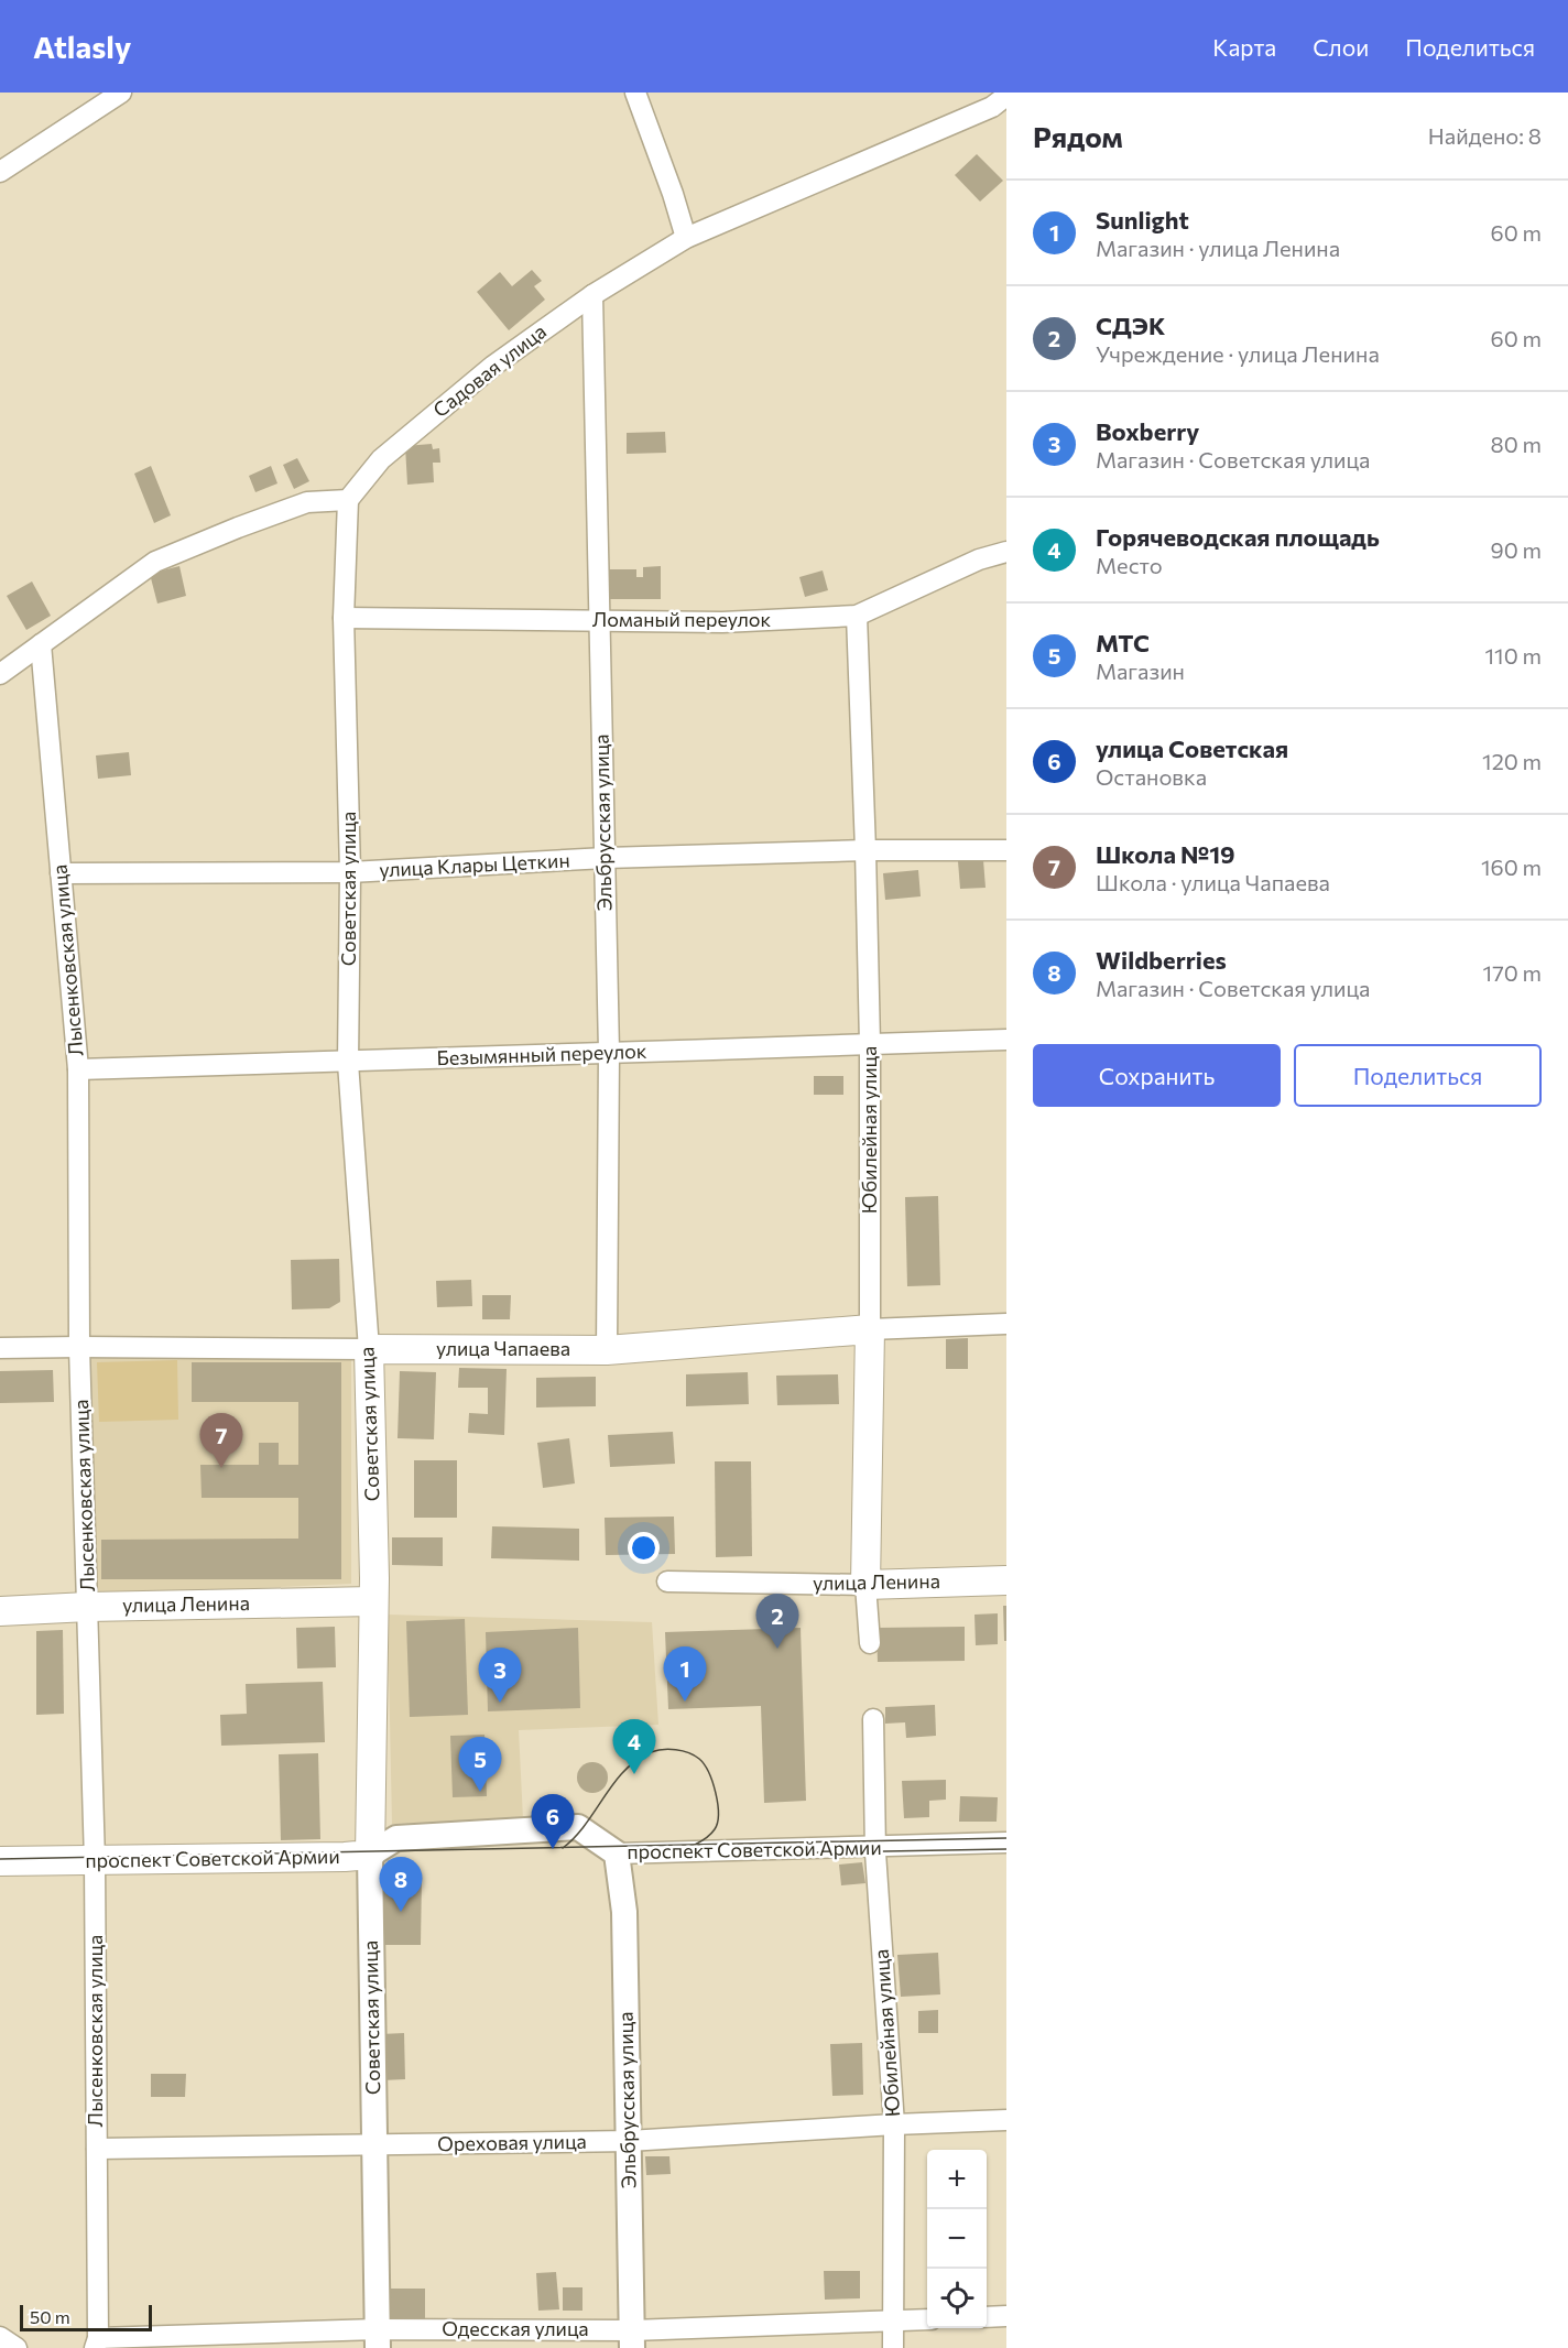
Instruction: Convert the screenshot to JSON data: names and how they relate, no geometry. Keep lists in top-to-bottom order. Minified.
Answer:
{"streets":{"main road":["Советская улица","Юбилейная улица","улица Чапаева","улица Ленина","проспект Советской Армии"],"street":["Садовая улица","Ломаный переулок","Эльбрусская улица","улица Клары Цеткин","Лысенковская улица","Безымянный переулок","Ореховая улица","Одесская улица"]},"crossings":[["Садовая улица","Эльбрусская улица"],["Садовая улица","Советская улица"],["Ломаный переулок","Эльбрусская улица"],["Ломаный переулок","Советская улица"],["Ломаный переулок","Юбилейная улица"],["Эльбрусская улица","улица Клары Цеткин"],["Эльбрусская улица","Безымянный переулок"],["Эльбрусская улица","улица Чапаева"],["Эльбрусская улица","проспект Советской Армии"],["Эльбрусская улица","Ореховая улица"],["Эльбрусская улица","Одесская улица"],["улица Клары Цеткин","Советская улица"],["улица Клары Цеткин","Лысенковская улица"],["улица Клары Цеткин","Юбилейная улица"],["Советская улица","Безымянный переулок"],["Советская улица","улица Чапаева"],["Советская улица","улица Ленина"],["Советская улица","проспект Советской Армии"],["Советская улица","Ореховая улица"],["Советская улица","Одесская улица"],["Лысенковская улица","Безымянный переулок"],["Лысенковская улица","улица Чапаева"],["Лысенковская улица","улица Ленина"],["Лысенковская улица","проспект Советской Армии"],["Лысенковская улица","Ореховая улица"],["Лысенковская улица","Одесская улица"],["Безымянный переулок","Юбилейная улица"],["Юбилейная улица","улица Чапаева"],["Юбилейная улица","улица Ленина"],["Юбилейная улица","проспект Советской Армии"],["Юбилейная улица","Ореховая улица"],["Юбилейная улица","Одесская улица"]],"scale_bar":"50 m","page":{"header":"Atlasly","nav":["Карта","Слои","Поделиться"],"heading":["Рядом","Найдено: 8"],"list":[{"mark":"1","name":"Sunlight","note":"Магазин · улица Ленина","value":"60 m"},{"mark":"2","name":"СДЭК","note":"Учреждение · улица Ленина","value":"60 m"},{"mark":"3","name":"Boxberry","note":"Магазин · Советская улица","value":"80 m"},{"mark":"4","name":"Горячеводская площадь","note":"Место","value":"90 m"},{"mark":"5","name":"МТС","note":"Магазин","value":"110 m"},{"mark":"6","name":"улица Советская","note":"Остановка","value":"120 m"},{"mark":"7","name":"Школа №19","note":"Школа · улица Чапаева","value":"160 m"},{"mark":"8","name":"Wildberries","note":"Магазин · Советская улица","value":"170 m"}],"buttons":["Сохранить","Поделиться"],"pins":["7","2","1","3","4","5","6","8"],"map_buttons":["+","−"],"scale":"50 m"}}
